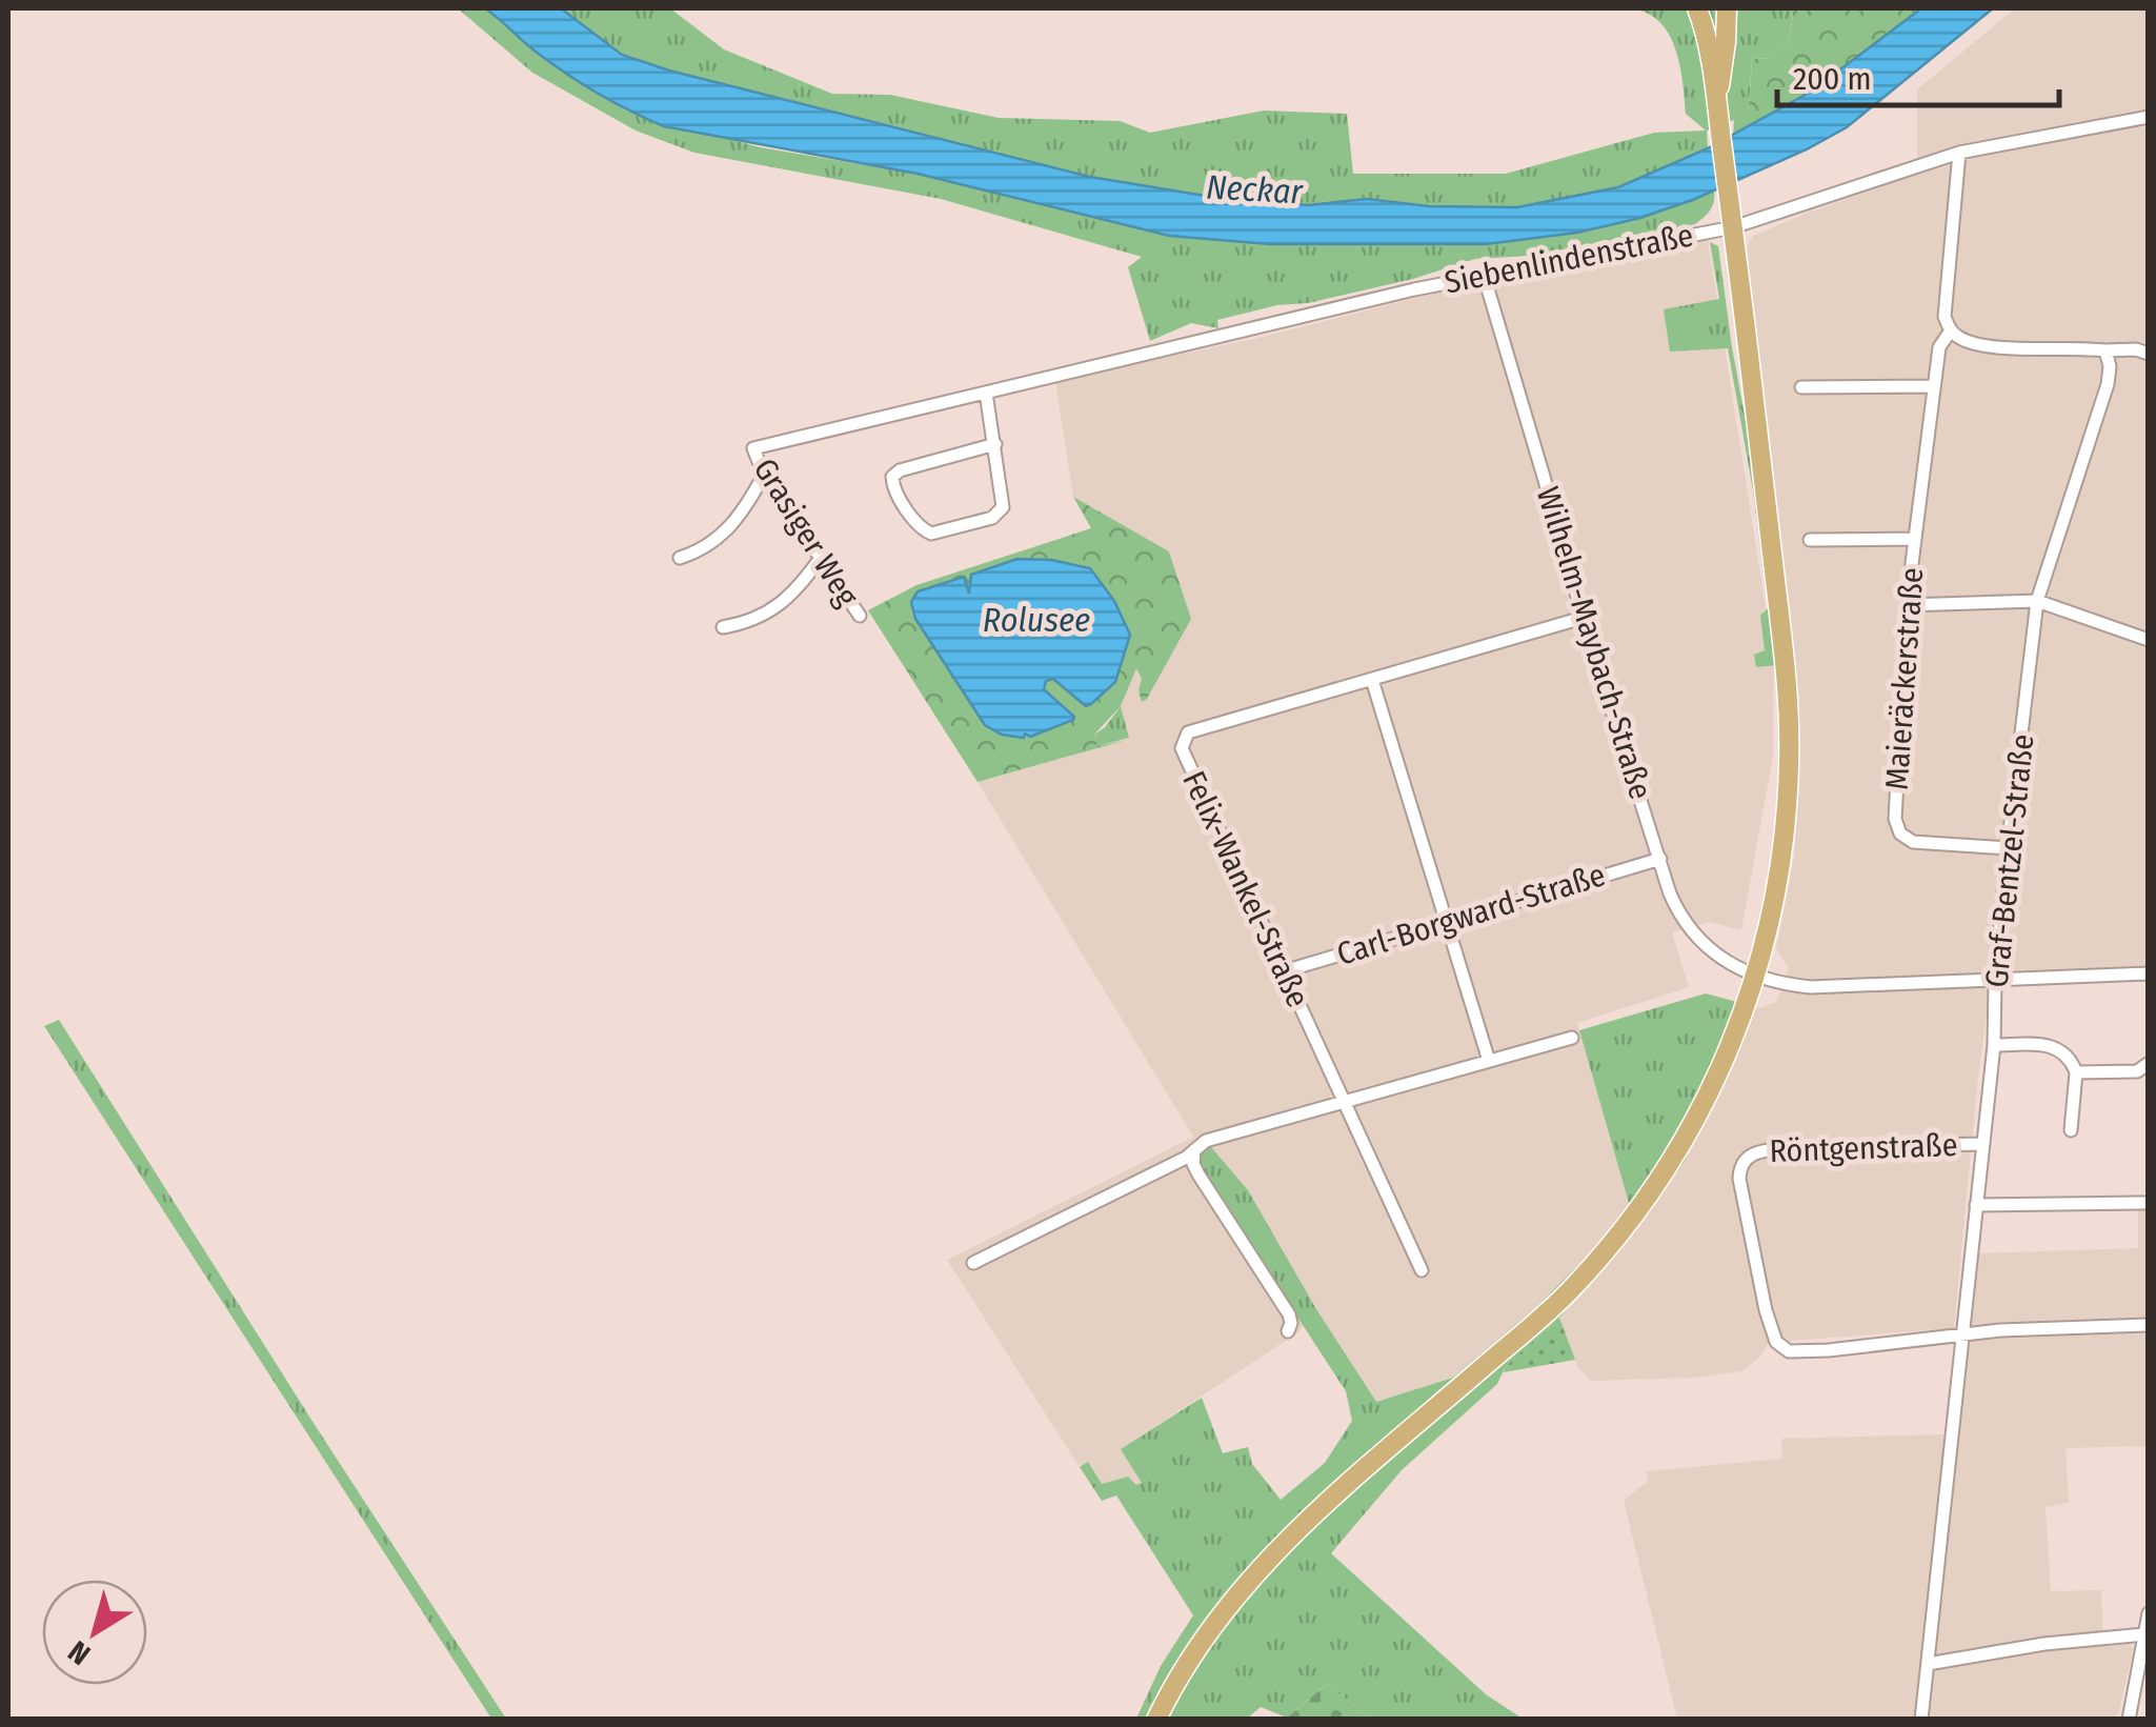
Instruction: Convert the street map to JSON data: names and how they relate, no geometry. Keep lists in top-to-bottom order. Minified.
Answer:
{"streets":{"street":["Siebenlindenstraße","Grasiger Weg","Wilhelm-Maybach-Straße","Maieräckerstraße","Graf-Bentzel-Straße","Felix-Wankel-Straße","Carl-Borgward-Straße","Röntgenstraße"]},"crossings":[["Siebenlindenstraße","Grasiger Weg"],["Siebenlindenstraße","Wilhelm-Maybach-Straße"],["Wilhelm-Maybach-Straße","Felix-Wankel-Straße"],["Wilhelm-Maybach-Straße","Carl-Borgward-Straße"],["Maieräckerstraße","Graf-Bentzel-Straße"],["Graf-Bentzel-Straße","Röntgenstraße"],["Felix-Wankel-Straße","Carl-Borgward-Straße"]],"water":["Neckar","Rolusee"],"scale_bar":"200 m","north":"bottom left"}
